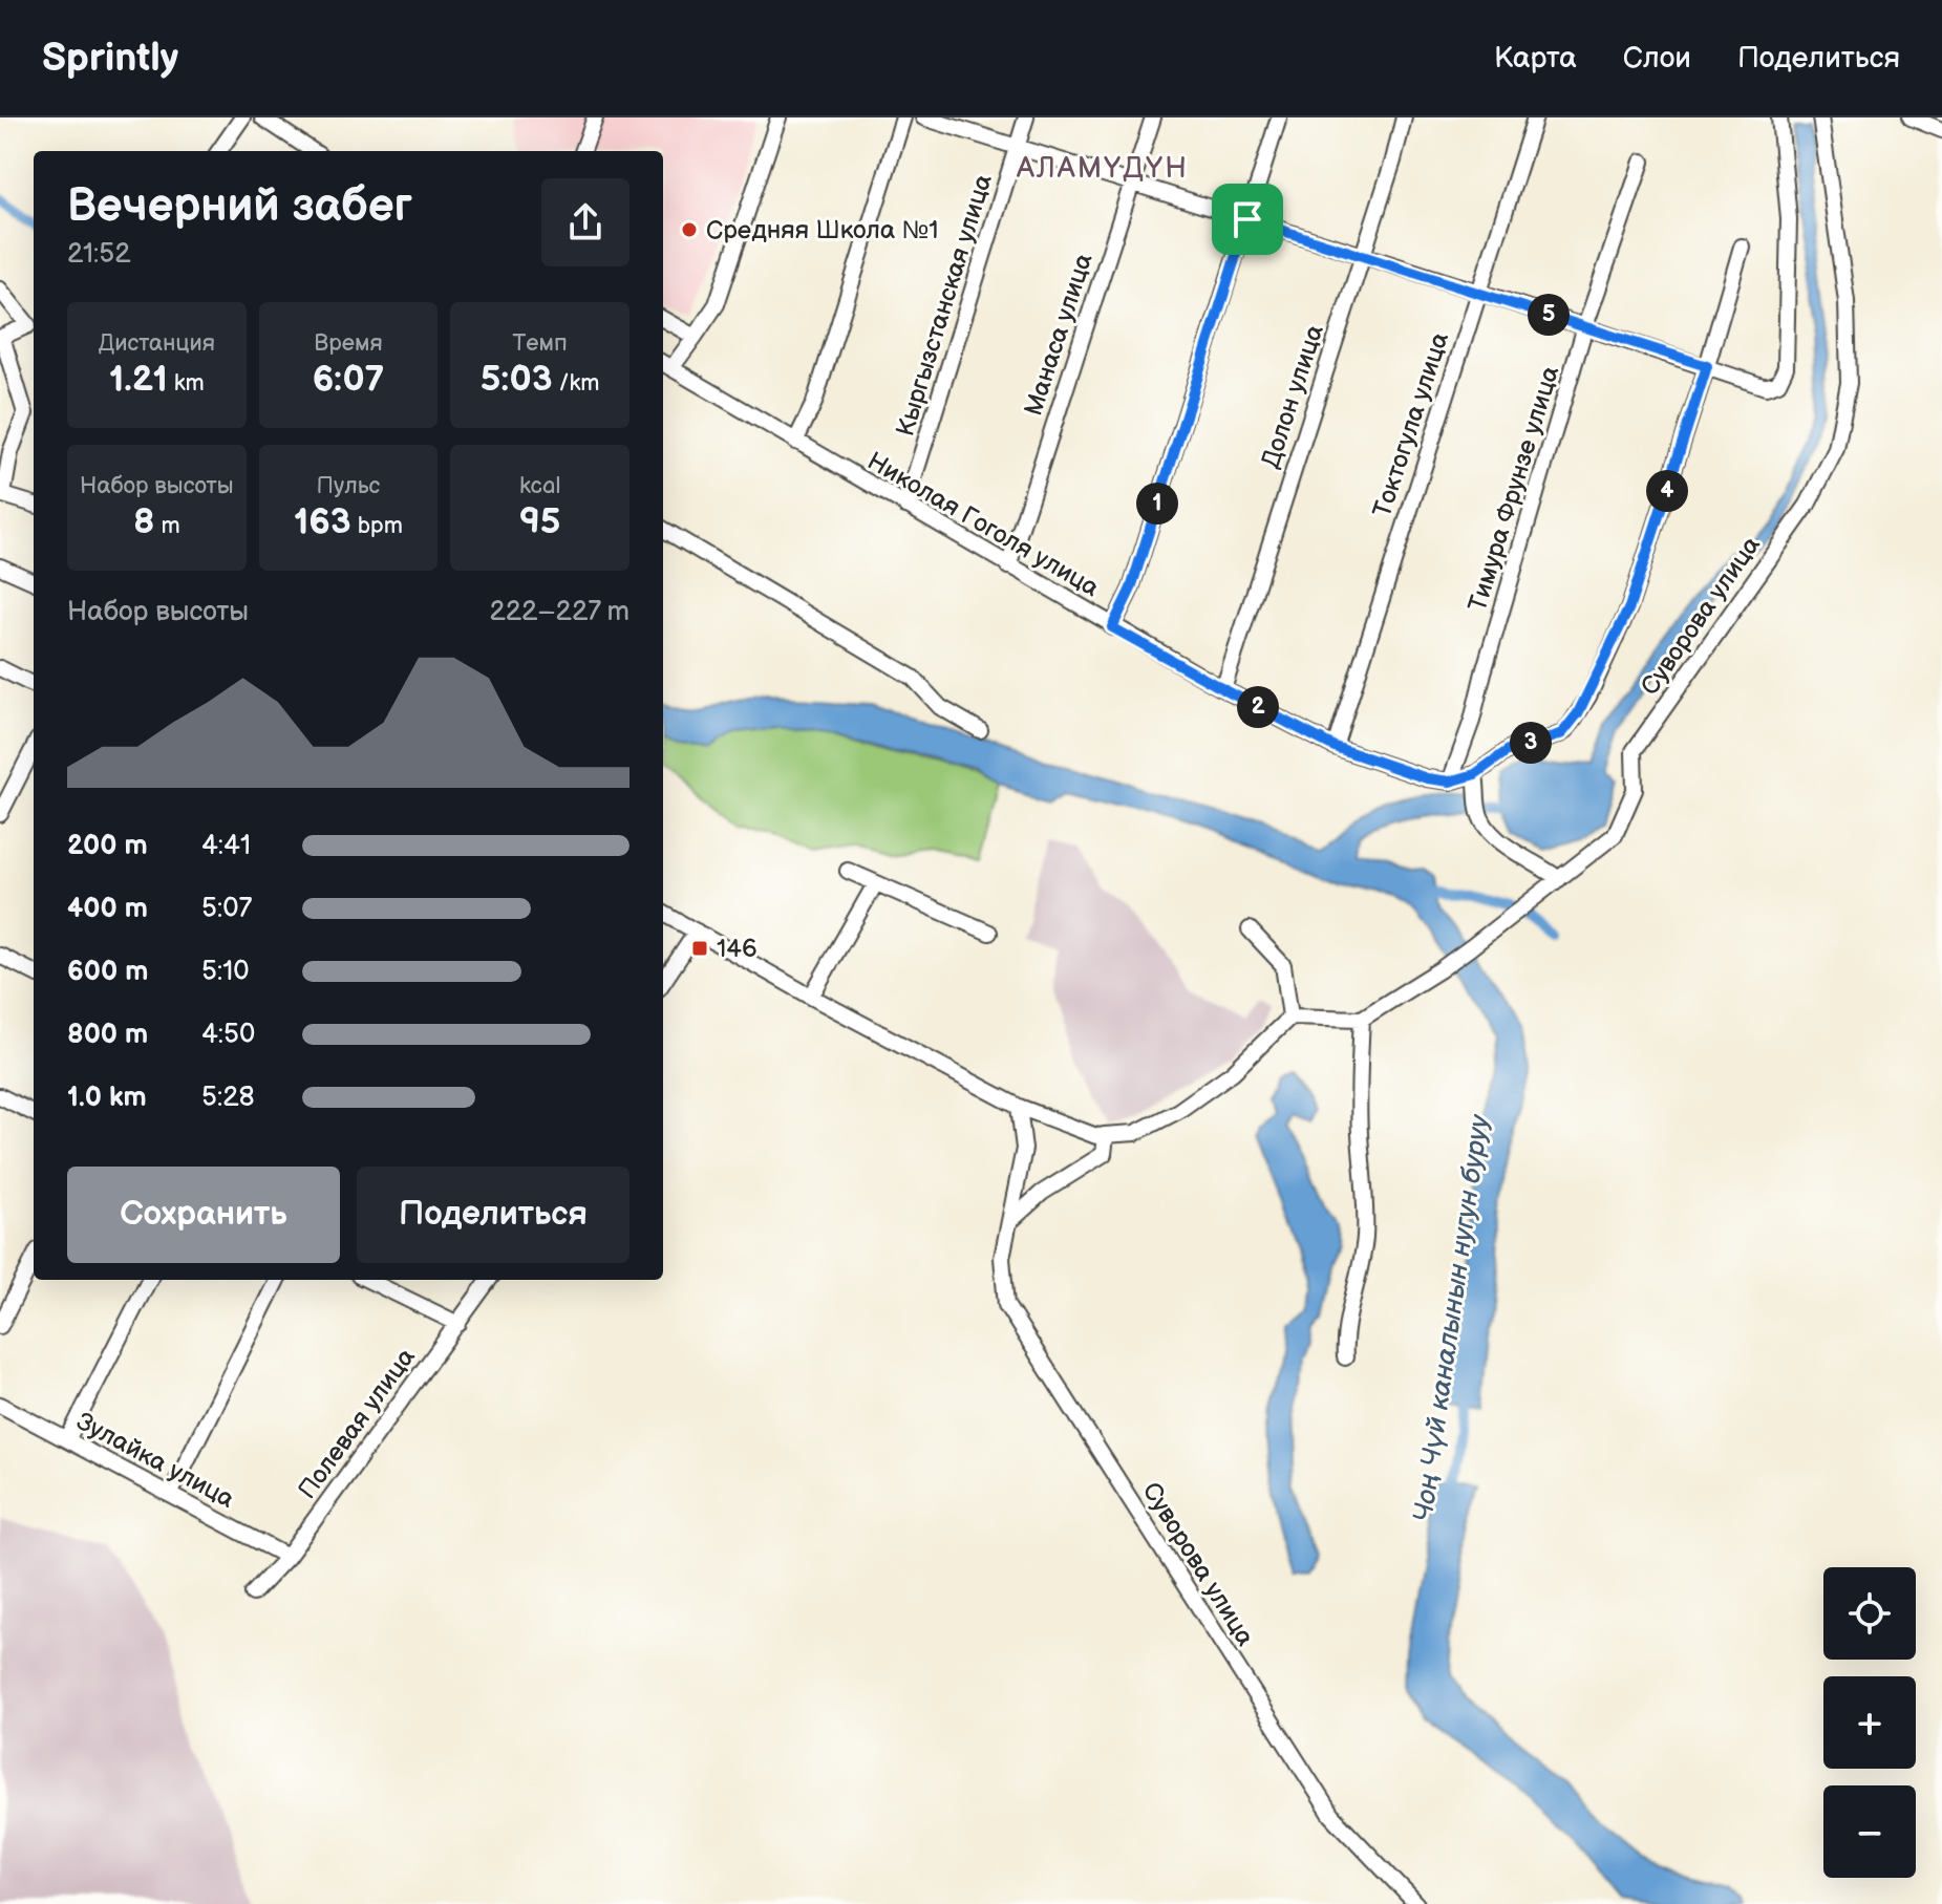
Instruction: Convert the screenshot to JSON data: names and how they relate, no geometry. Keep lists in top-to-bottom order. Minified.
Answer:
{"streets":{"street":["Кыргызстанская улица","Манаса улица","Долон улица","Токтогула улица","Тимура Фрунзе улица","Николая Гоголя улица","Суворова улица","Полевая улица","Зулайка улица"]},"crossings":[["Кыргызстанская улица","Николая Гоголя улица"],["Манаса улица","Николая Гоголя улица"],["Долон улица","Николая Гоголя улица"],["Токтогула улица","Николая Гоголя улица"],["Тимура Фрунзе улица","Николая Гоголя улица"],["Полевая улица","Зулайка улица"]],"districts":["АЛАМҮДҮН"],"water":["Чоң Чүй каналынын нугун буруу"],"places":{"other":["Средняя Школа №1"],"transit":["146"]},"page":{"header":"Sprintly","nav":["Карта","Слои","Поделиться"],"heading":["Вечерний забег","21:52"],"pins":["5","4","1","2","3"],"stats":[["Дистанция","1.21 km"],["Время","6:07"],["Темп","5:03 /km"],["Набор высоты","8 m"],["Пульс","163 bpm"],["kcal","95"]],"chart":["Набор высоты","222–227 m"],"list":[{"name":"200 m","note":"4:41"},{"name":"400 m","note":"5:07"},{"name":"600 m","note":"5:10"},{"name":"800 m","note":"4:50"},{"name":"1.0 km","note":"5:28"}],"buttons":["Сохранить","Поделиться"],"map_buttons":["+","−"]}}
